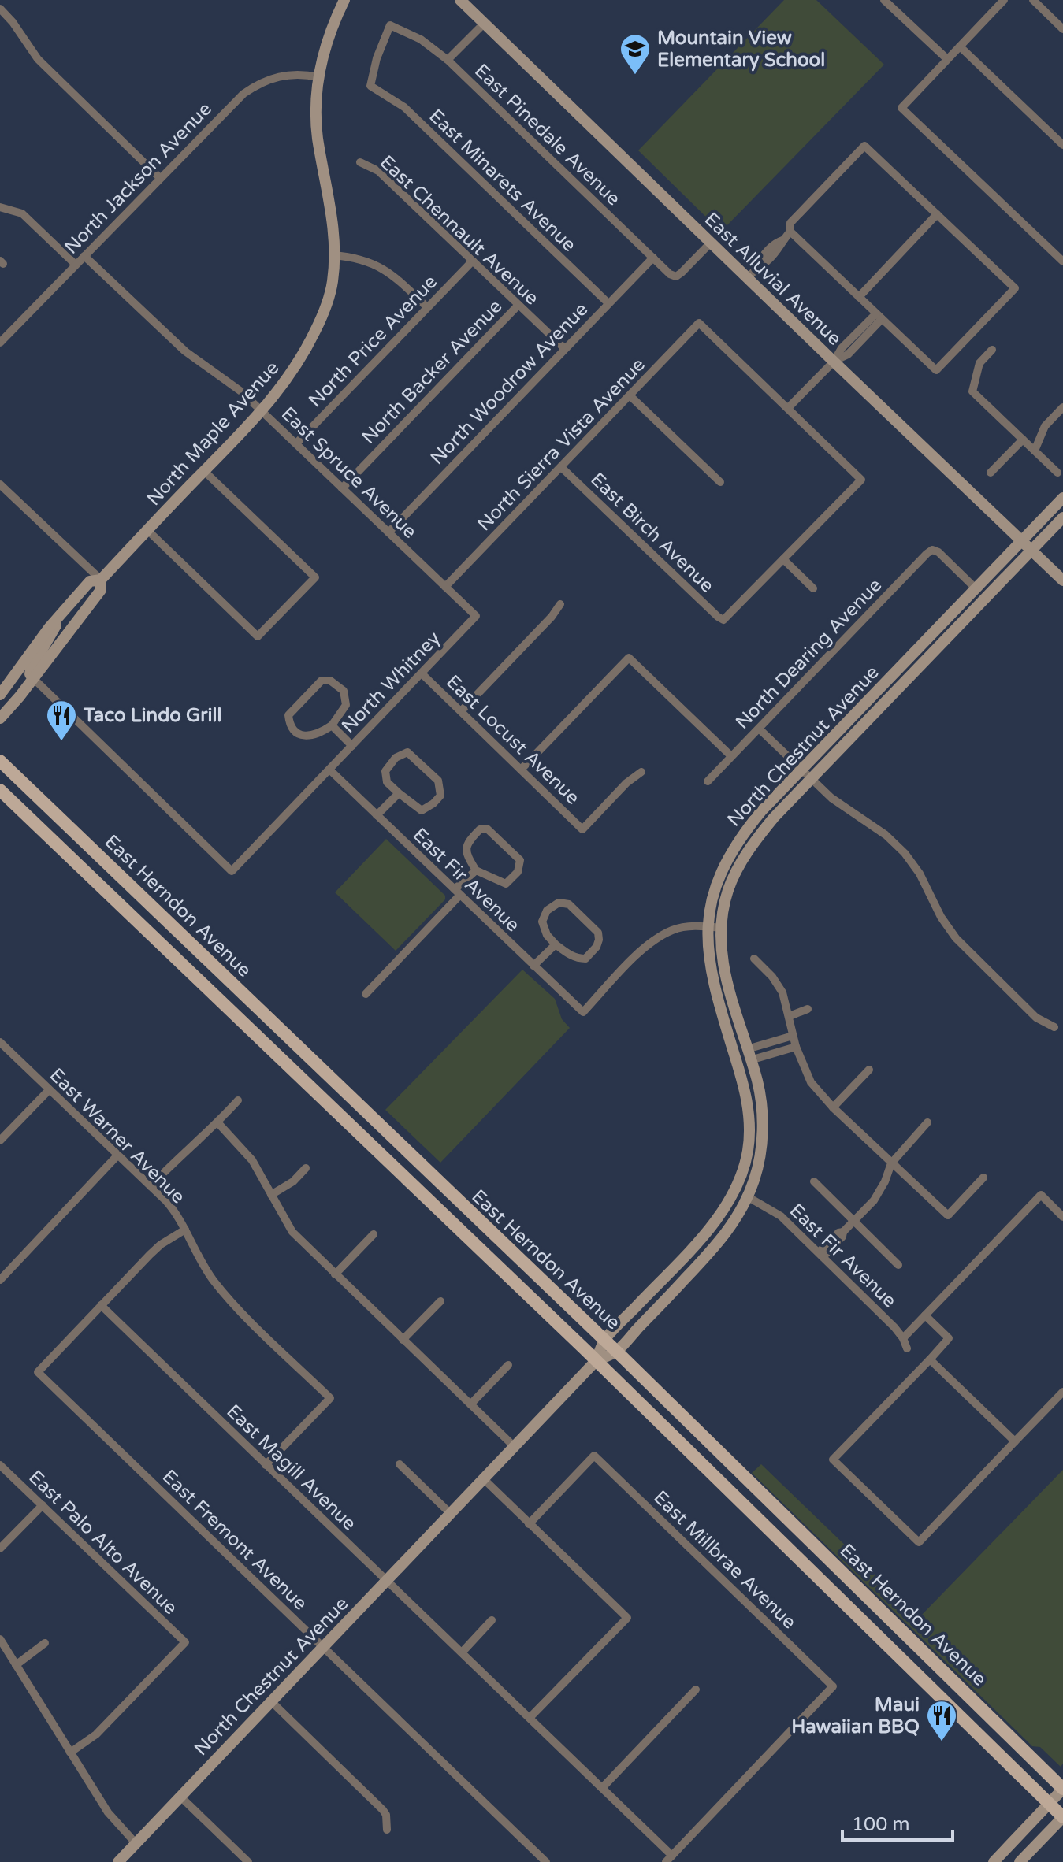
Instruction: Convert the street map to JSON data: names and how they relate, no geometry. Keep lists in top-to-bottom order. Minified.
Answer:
{"streets":{"main road":["East Alluvial Avenue","North Maple Avenue","North Chestnut Avenue","East Herndon Avenue"],"street":["East Pinedale Avenue","North Jackson Avenue","East Minarets Avenue","East Chennault Avenue","North Price Avenue","North Backer Avenue","North Woodrow Avenue","North Sierra Vista Avenue","East Spruce Avenue","East Birch Avenue","North Dearing Avenue","North Whitney","East Locust Avenue","East Fir Avenue","East Warner Avenue","East Magill Avenue","East Fremont Avenue","East Palo Alto Avenue","East Millbrae Avenue"]},"crossings":[["East Pinedale Avenue","East Minarets Avenue"],["East Pinedale Avenue","East Alluvial Avenue"],["East Pinedale Avenue","North Woodrow Avenue"],["North Jackson Avenue","North Maple Avenue"],["North Jackson Avenue","East Spruce Avenue"],["East Minarets Avenue","North Woodrow Avenue"],["East Chennault Avenue","North Price Avenue"],["East Chennault Avenue","North Backer Avenue"],["East Chennault Avenue","North Woodrow Avenue"],["East Alluvial Avenue","North Chestnut Avenue"],["North Price Avenue","East Spruce Avenue"],["North Backer Avenue","East Spruce Avenue"],["North Woodrow Avenue","East Spruce Avenue"],["North Maple Avenue","East Spruce Avenue"],["North Maple Avenue","North Whitney"],["North Sierra Vista Avenue","East Spruce Avenue"],["North Sierra Vista Avenue","East Birch Avenue"],["East Spruce Avenue","North Whitney"],["North Dearing Avenue","North Chestnut Avenue"],["North Whitney","East Locust Avenue"],["North Whitney","East Fir Avenue"],["North Chestnut Avenue","East Fir Avenue"],["North Chestnut Avenue","East Herndon Avenue"],["North Chestnut Avenue","East Magill Avenue"],["North Chestnut Avenue","East Fremont Avenue"],["East Warner Avenue","East Magill Avenue"],["East Magill Avenue","East Fremont Avenue"],["East Magill Avenue","East Millbrae Avenue"]],"places":{"school or university":["Mountain View Elementary School"],"restaurant":["Taco Lindo Grill","Maui Hawaiian BBQ"]},"scale_bar":"100 m"}
